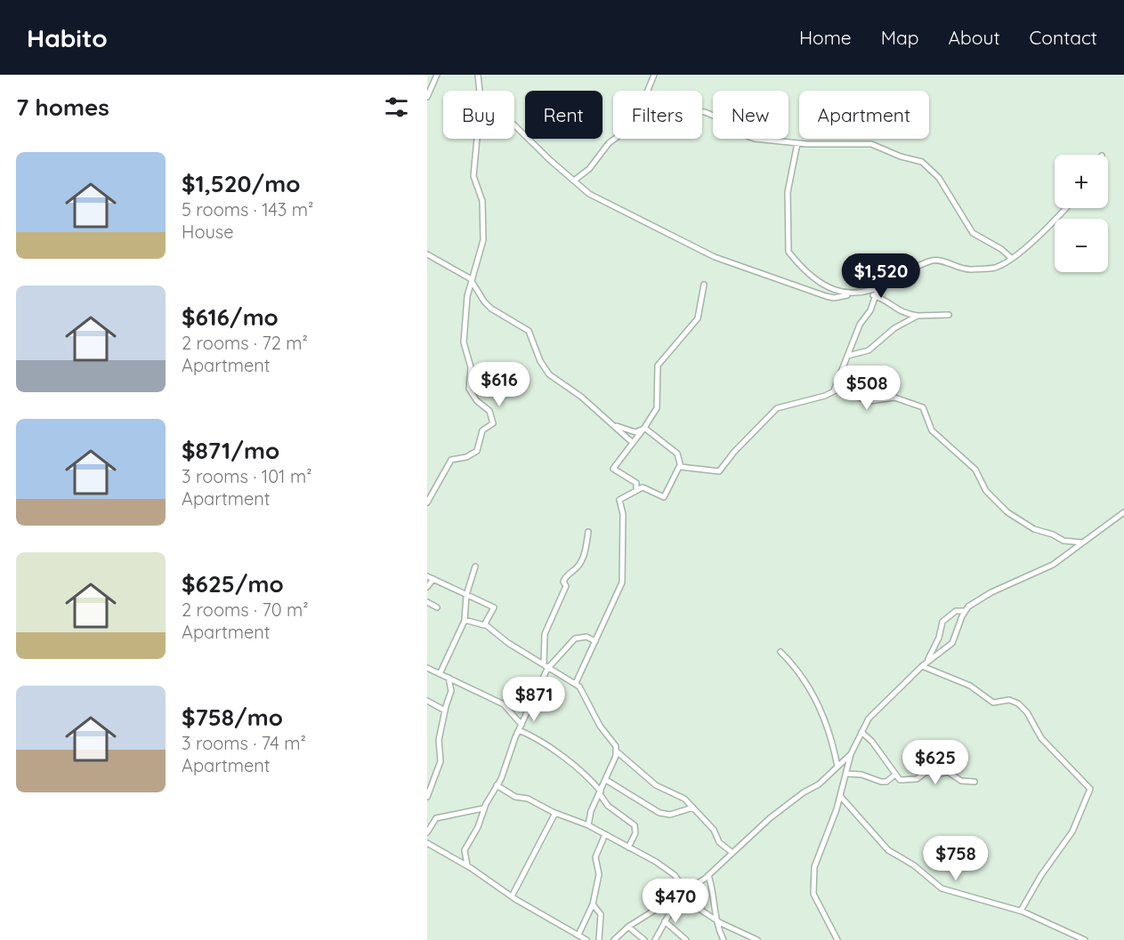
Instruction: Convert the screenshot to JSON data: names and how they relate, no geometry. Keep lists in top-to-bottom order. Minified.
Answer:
{"page":{"header":"Habito","nav":["Home","Map","About","Contact"],"heading":"7 homes","chip":["Buy","Rent","Filters","New","Apartment"],"list":[{"name":"$1,520/mo","note":"5 rooms · 143 m² · House"},{"name":"$616/mo","note":"2 rooms · 72 m² · Apartment"},{"name":"$871/mo","note":"3 rooms · 101 m² · Apartment"},{"name":"$625/mo","note":"2 rooms · 70 m² · Apartment"},{"name":"$758/mo","note":"3 rooms · 74 m² · Apartment"}],"map_buttons":["+","−"],"price":["$1,520","$616","$508","$871","$625","$758","$470"]}}
